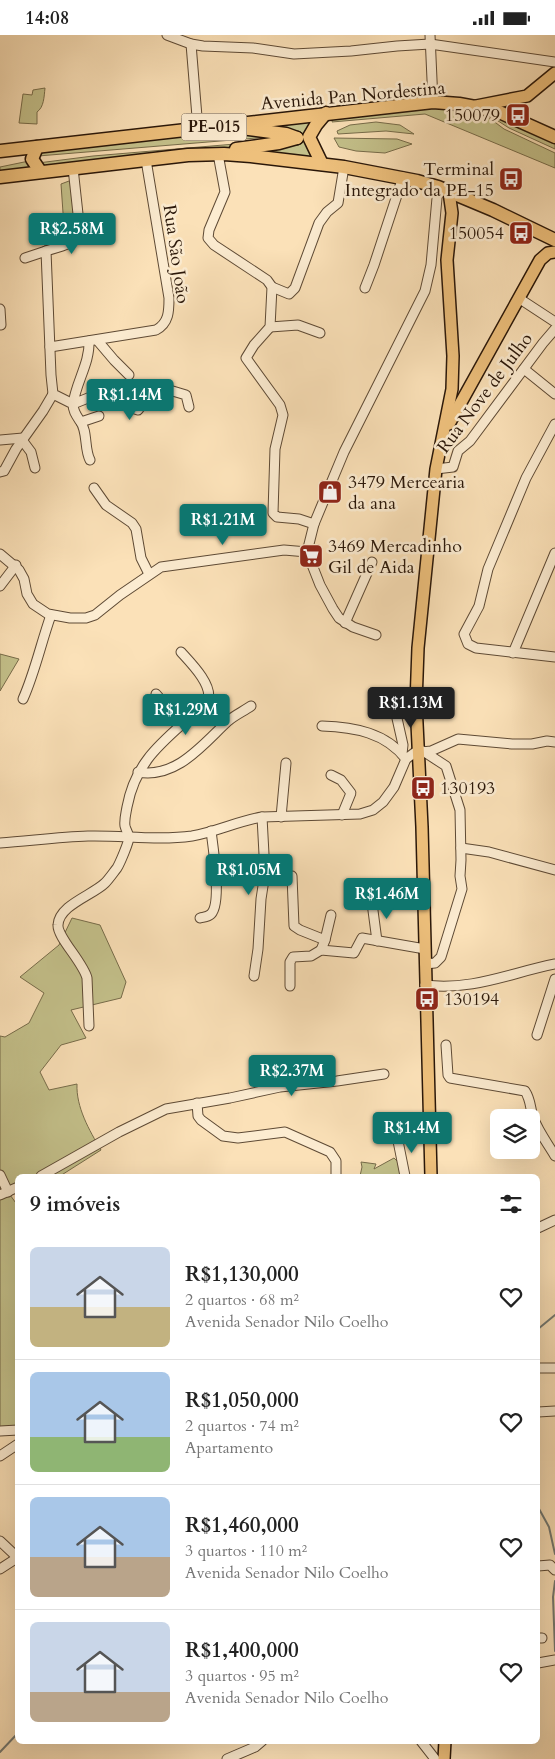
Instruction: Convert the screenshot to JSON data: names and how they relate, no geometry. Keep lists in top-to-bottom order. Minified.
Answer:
{"streets":{"highway":["Avenida Pan Nordestina","PE-015"],"street":["Rua São João","Rua Nove de Julho"]},"crossings":[["PE-015","Rua São João"]],"places":{"bus stop":["150079","Terminal Integrado da PE-15","150054","130193","130194"],"shop":["3479 Mercearia da ana"],"supermarket":["3469 Mercadinho Gil de Aida"]},"page":{"status":"14:08","price":["R$2.58M","R$1.14M","R$1.21M","R$1.13M","R$1.29M","R$1.05M","R$1.46M","R$2.37M","R$1.4M"],"heading":"9 imóveis","list":[{"name":"R$1,130,000","note":"2 quartos · 68 m² · Avenida Senador Nilo Coelho"},{"name":"R$1,050,000","note":"2 quartos · 74 m² · Apartamento"},{"name":"R$1,460,000","note":"3 quartos · 110 m² · Avenida Senador Nilo Coelho"},{"name":"R$1,400,000","note":"3 quartos · 95 m² · Avenida Senador Nilo Coelho"}]}}
